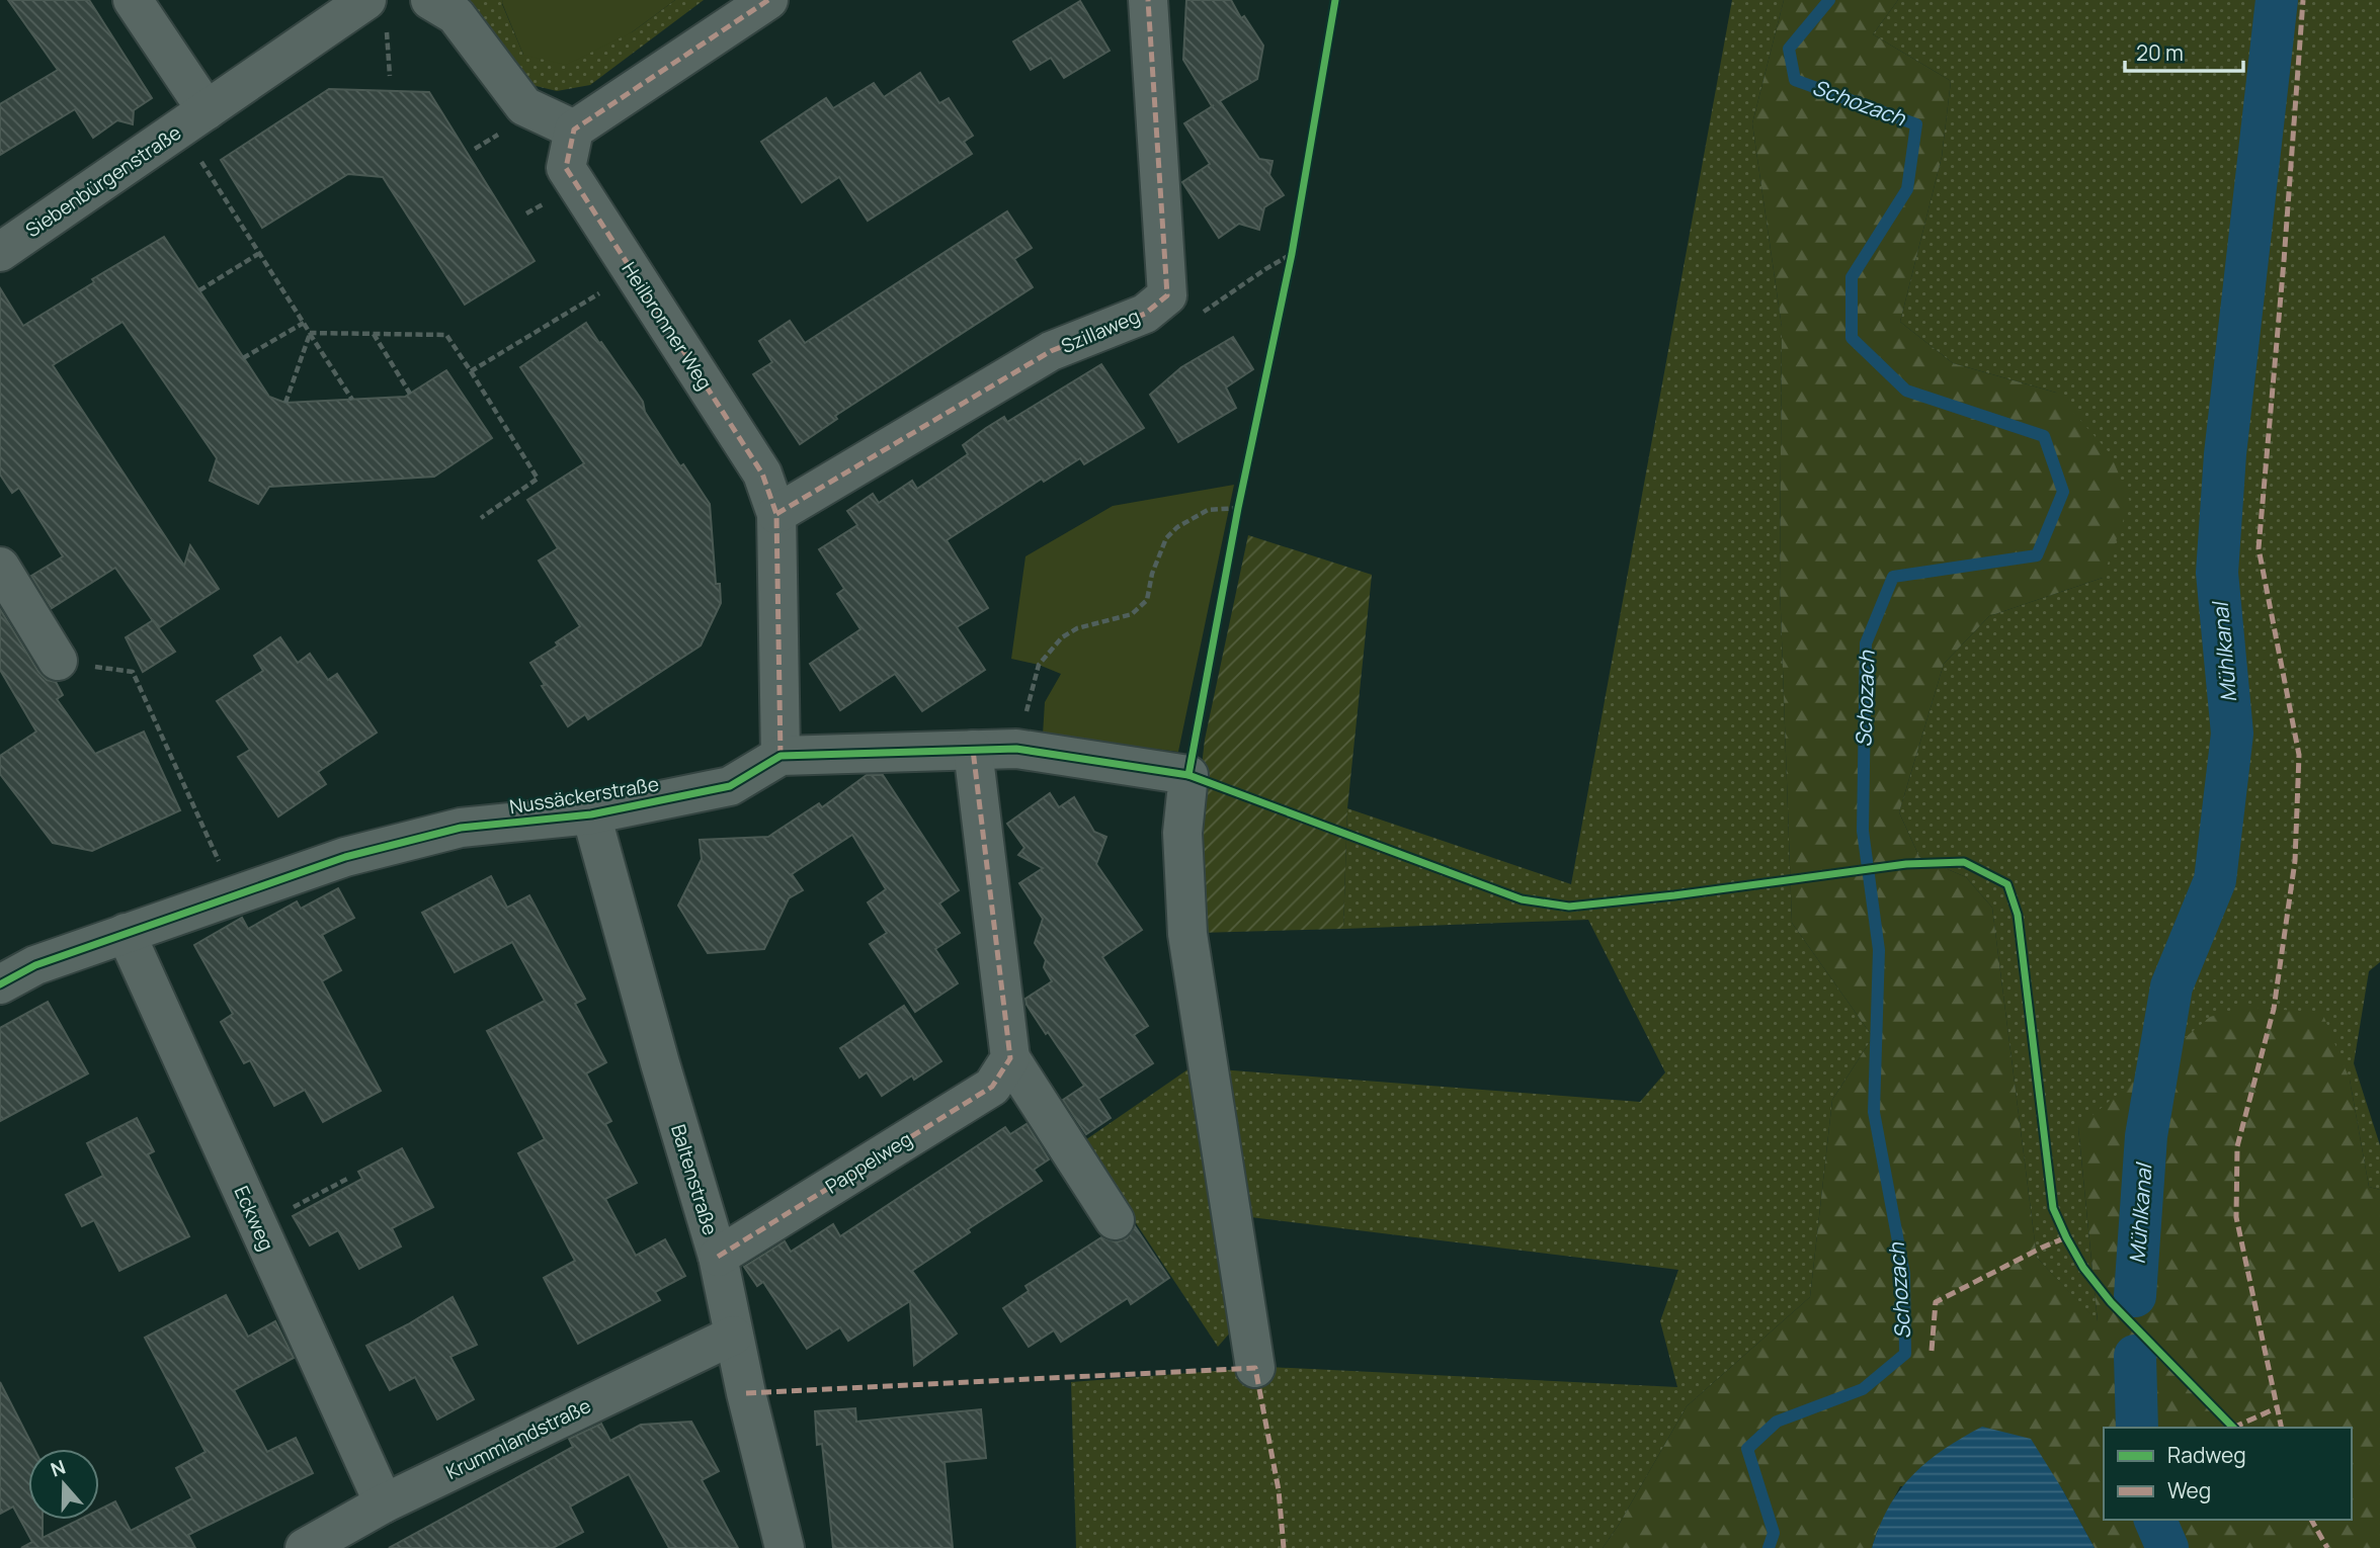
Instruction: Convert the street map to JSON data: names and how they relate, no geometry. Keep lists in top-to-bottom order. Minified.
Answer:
{"streets":{"street":["Siebenbürgenstraße","Heilbronner Weg","Szillaweg","Nussäckerstraße","Pappelweg","Baltenstraße","Eckweg","Krummlandstraße"]},"crossings":[["Heilbronner Weg","Szillaweg"],["Heilbronner Weg","Nussäckerstraße"],["Nussäckerstraße","Baltenstraße"],["Nussäckerstraße","Eckweg"],["Pappelweg","Baltenstraße"],["Baltenstraße","Krummlandstraße"],["Eckweg","Krummlandstraße"]],"water":["Schozach","Mühlkanal"],"legend":["Radweg","Weg"],"scale_bar":"20 m","north":"top"}
